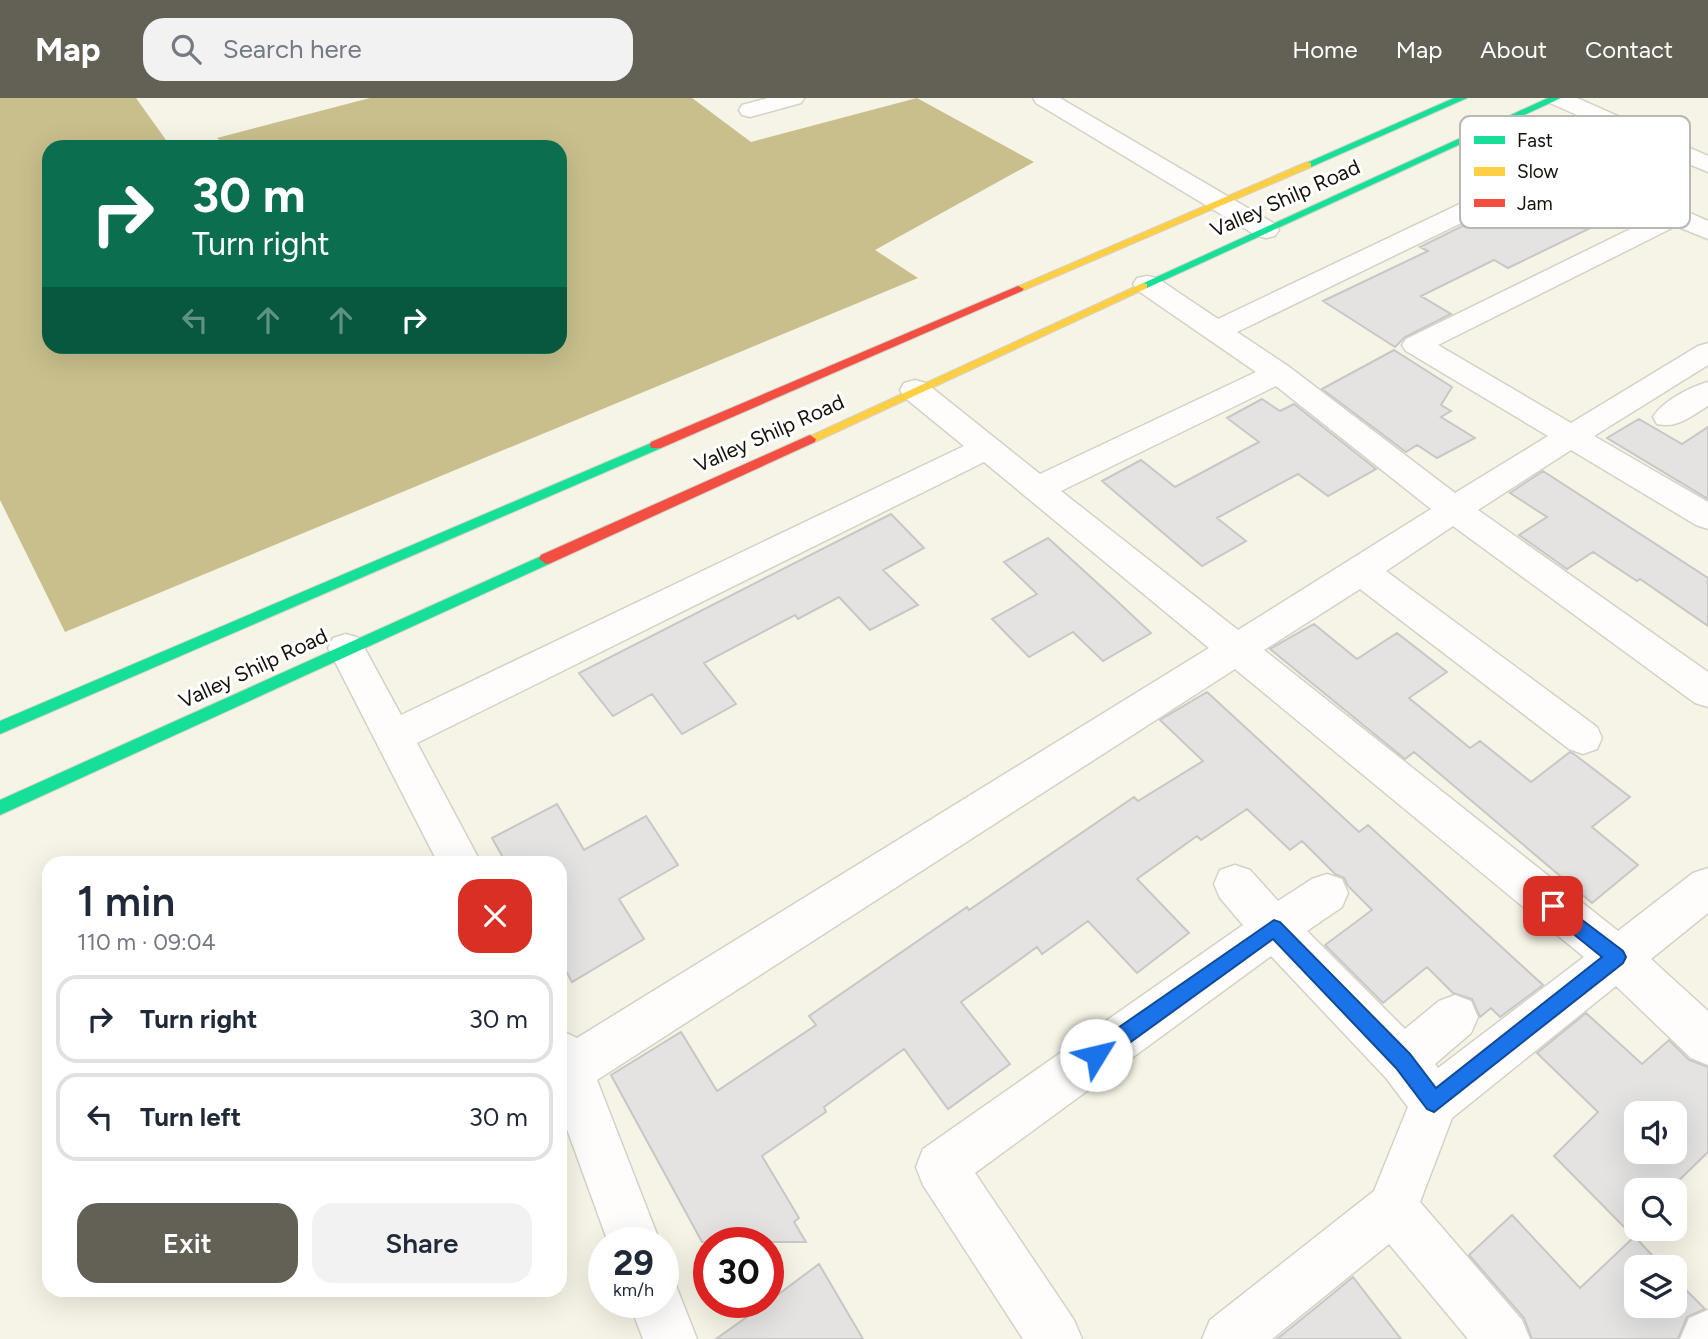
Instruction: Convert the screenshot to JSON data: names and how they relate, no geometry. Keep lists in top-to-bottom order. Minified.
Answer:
{"streets":{"street":["Valley Shilp Road"]},"legend":["Fast","Slow","Jam"],"page":{"header":"Map","search":"Search here","nav":["Home","Map","About","Contact"],"turn":["30 m","Turn right"],"heading":["1 min","110 m · 09:04"],"list":[{"name":"Turn right","value":"30 m"},{"name":"Turn left","value":"30 m"}],"buttons":["Exit","Share"],"speed":"29 km/h","limit":"30"}}
